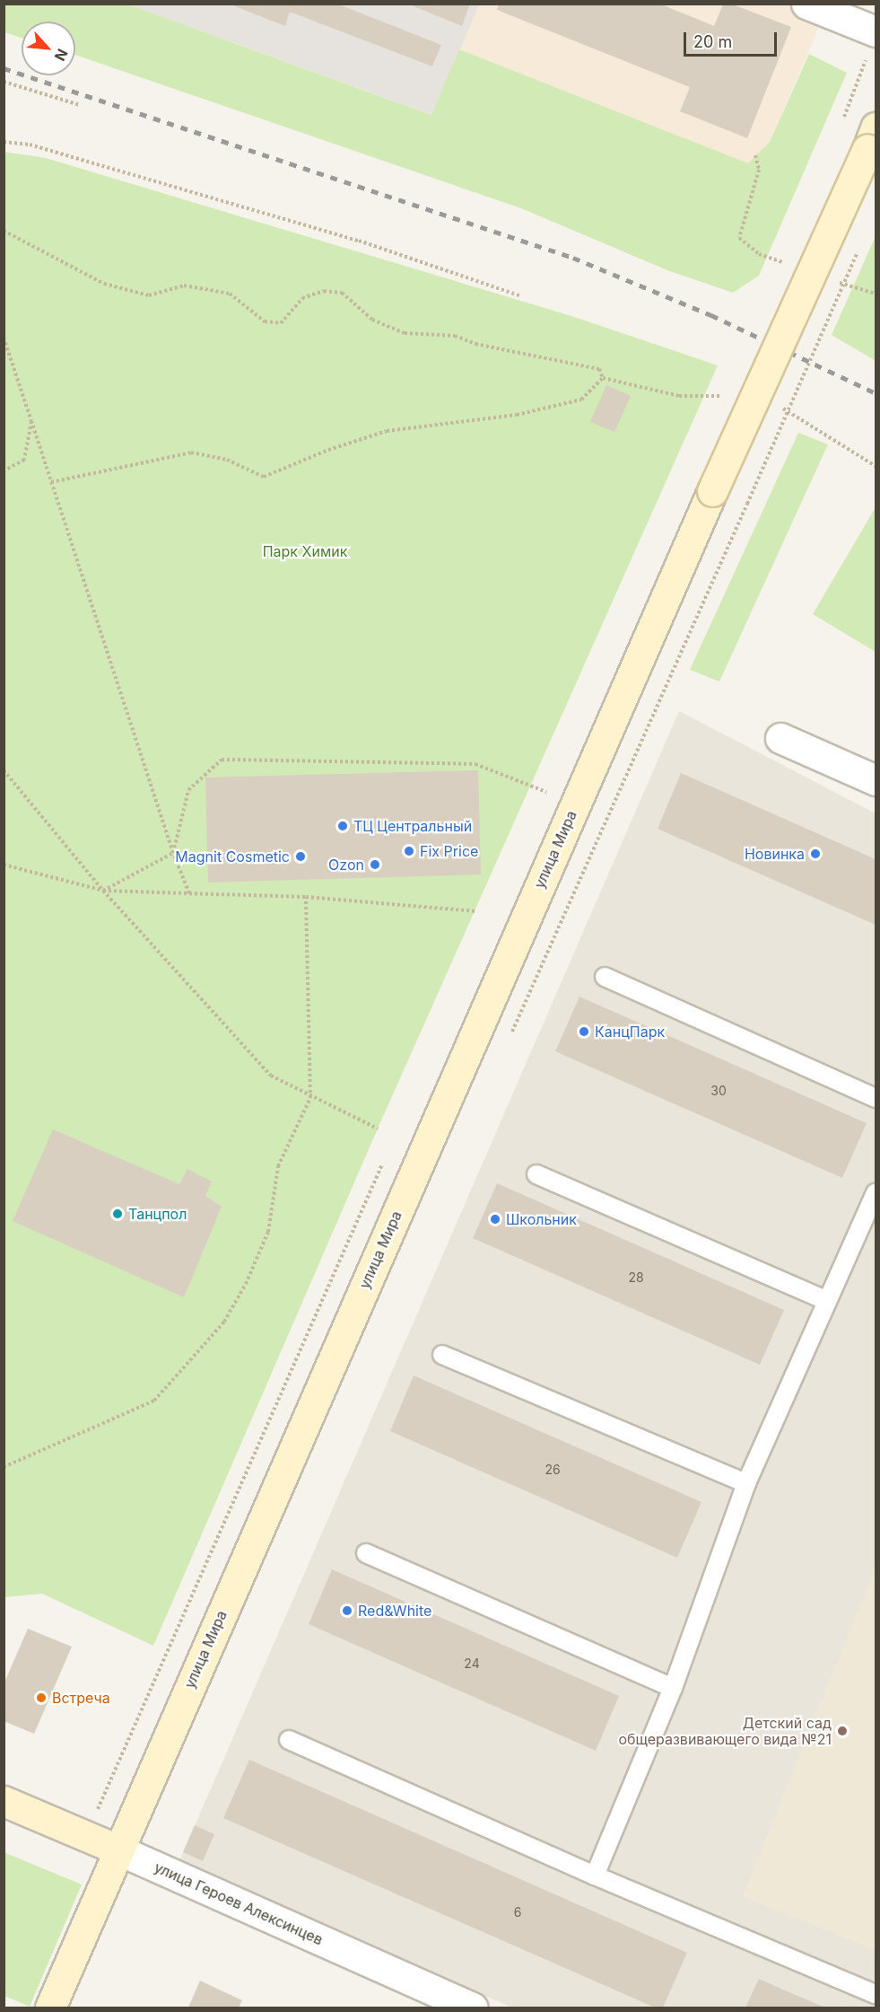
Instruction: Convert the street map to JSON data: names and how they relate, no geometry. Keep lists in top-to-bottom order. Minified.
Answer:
{"streets":{"street":["улица Мира","улица Героев Алексинцев"]},"crossings":[["улица Мира","улица Героев Алексинцев"]],"parks":["Парк Химик"],"places":["ТЦ Центральный","Fix Price","Новинка","Magnit Cosmetic","Ozon","КанцПарк","Танцпол","Школьник","Red&White","Встреча","Детский сад общеразвивающего вида №21"],"house_numbers":["30","28","26","24","6"],"scale_bar":"20 m","north":"bottom right"}
